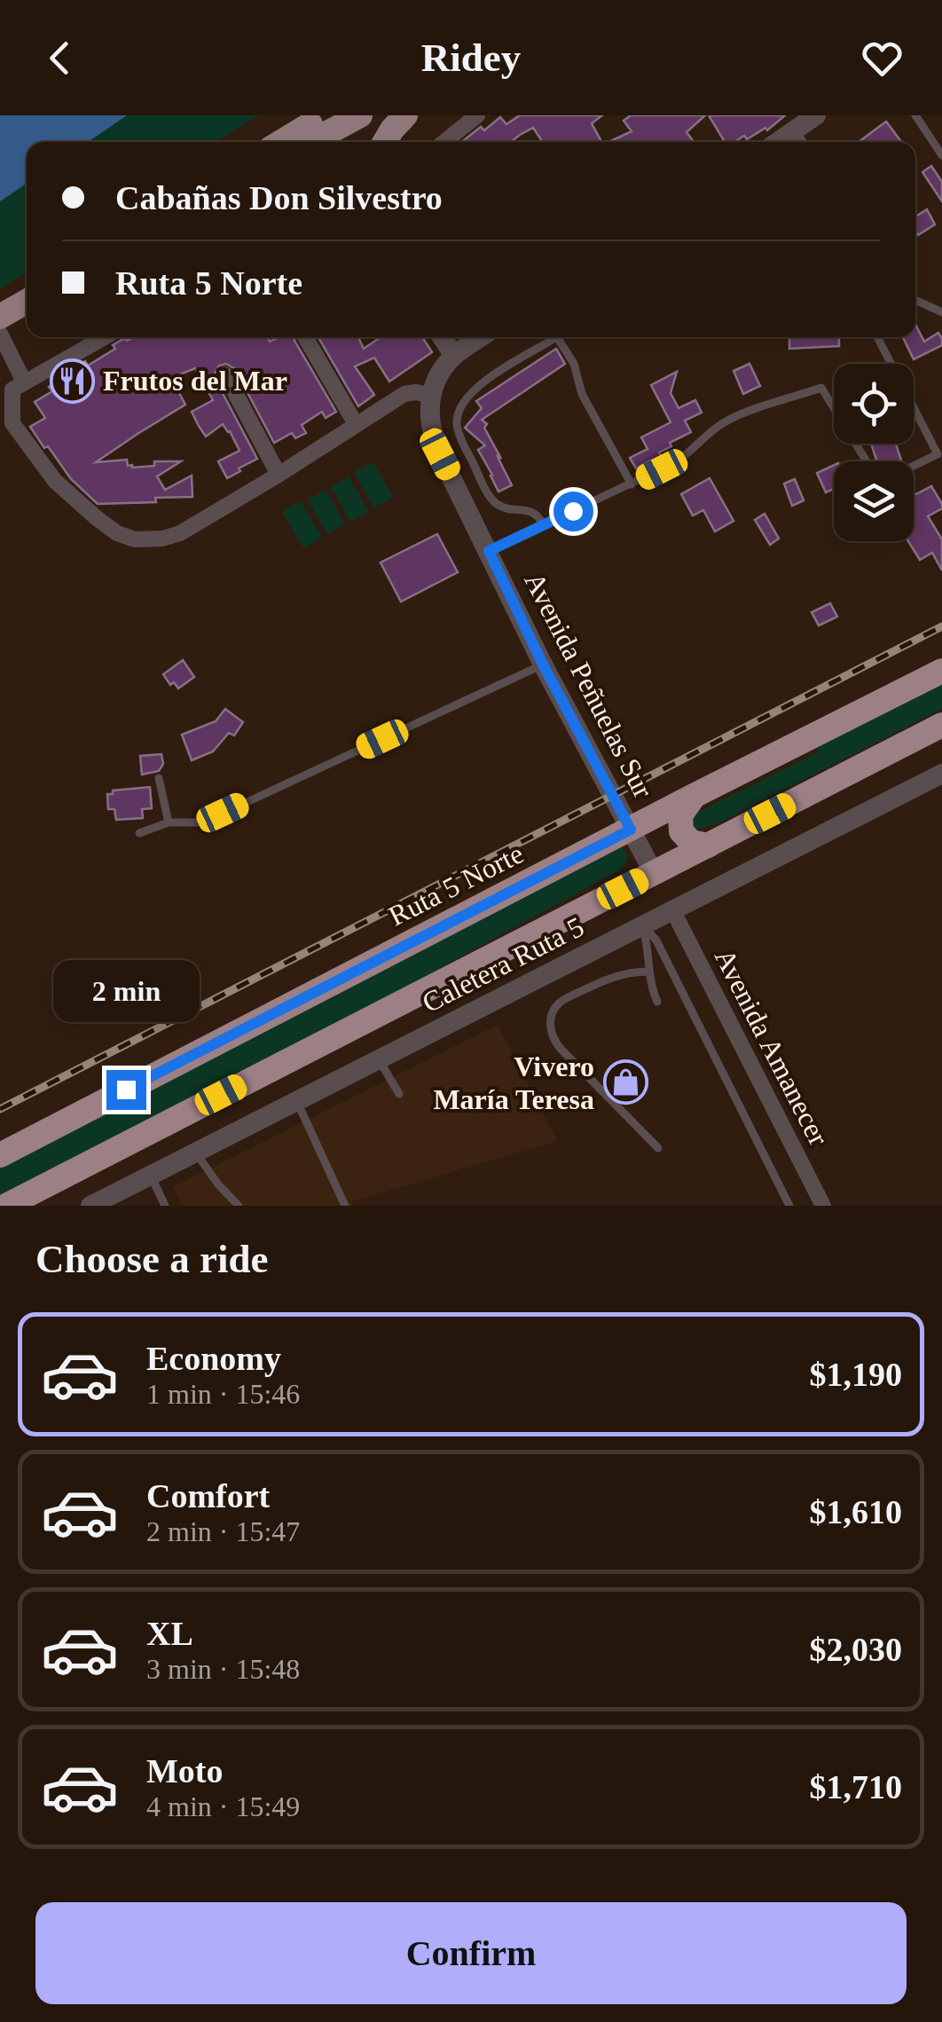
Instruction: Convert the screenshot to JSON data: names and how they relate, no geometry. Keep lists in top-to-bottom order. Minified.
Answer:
{"streets":{"highway":["Ruta 5 Norte"],"street":["Avenida Peñuelas Sur","Caletera Ruta 5","Avenida Amanecer"]},"crossings":[["Avenida Peñuelas Sur","Ruta 5 Norte"],["Caletera Ruta 5","Avenida Amanecer"]],"places":{"restaurant":["Frutos del Mar"],"shop":["Vivero María Teresa"]},"page":{"header":"Ridey","banner":["Cabañas Don Silvestro","Ruta 5 Norte"],"bubble":"2 min","heading":"Choose a ride","list":[{"name":"Economy","note":"1 min · 15:46","value":"$1,190"},{"name":"Comfort","note":"2 min · 15:47","value":"$1,610"},{"name":"XL","note":"3 min · 15:48","value":"$2,030"},{"name":"Moto","note":"4 min · 15:49","value":"$1,710"}],"buttons":"Confirm"}}
